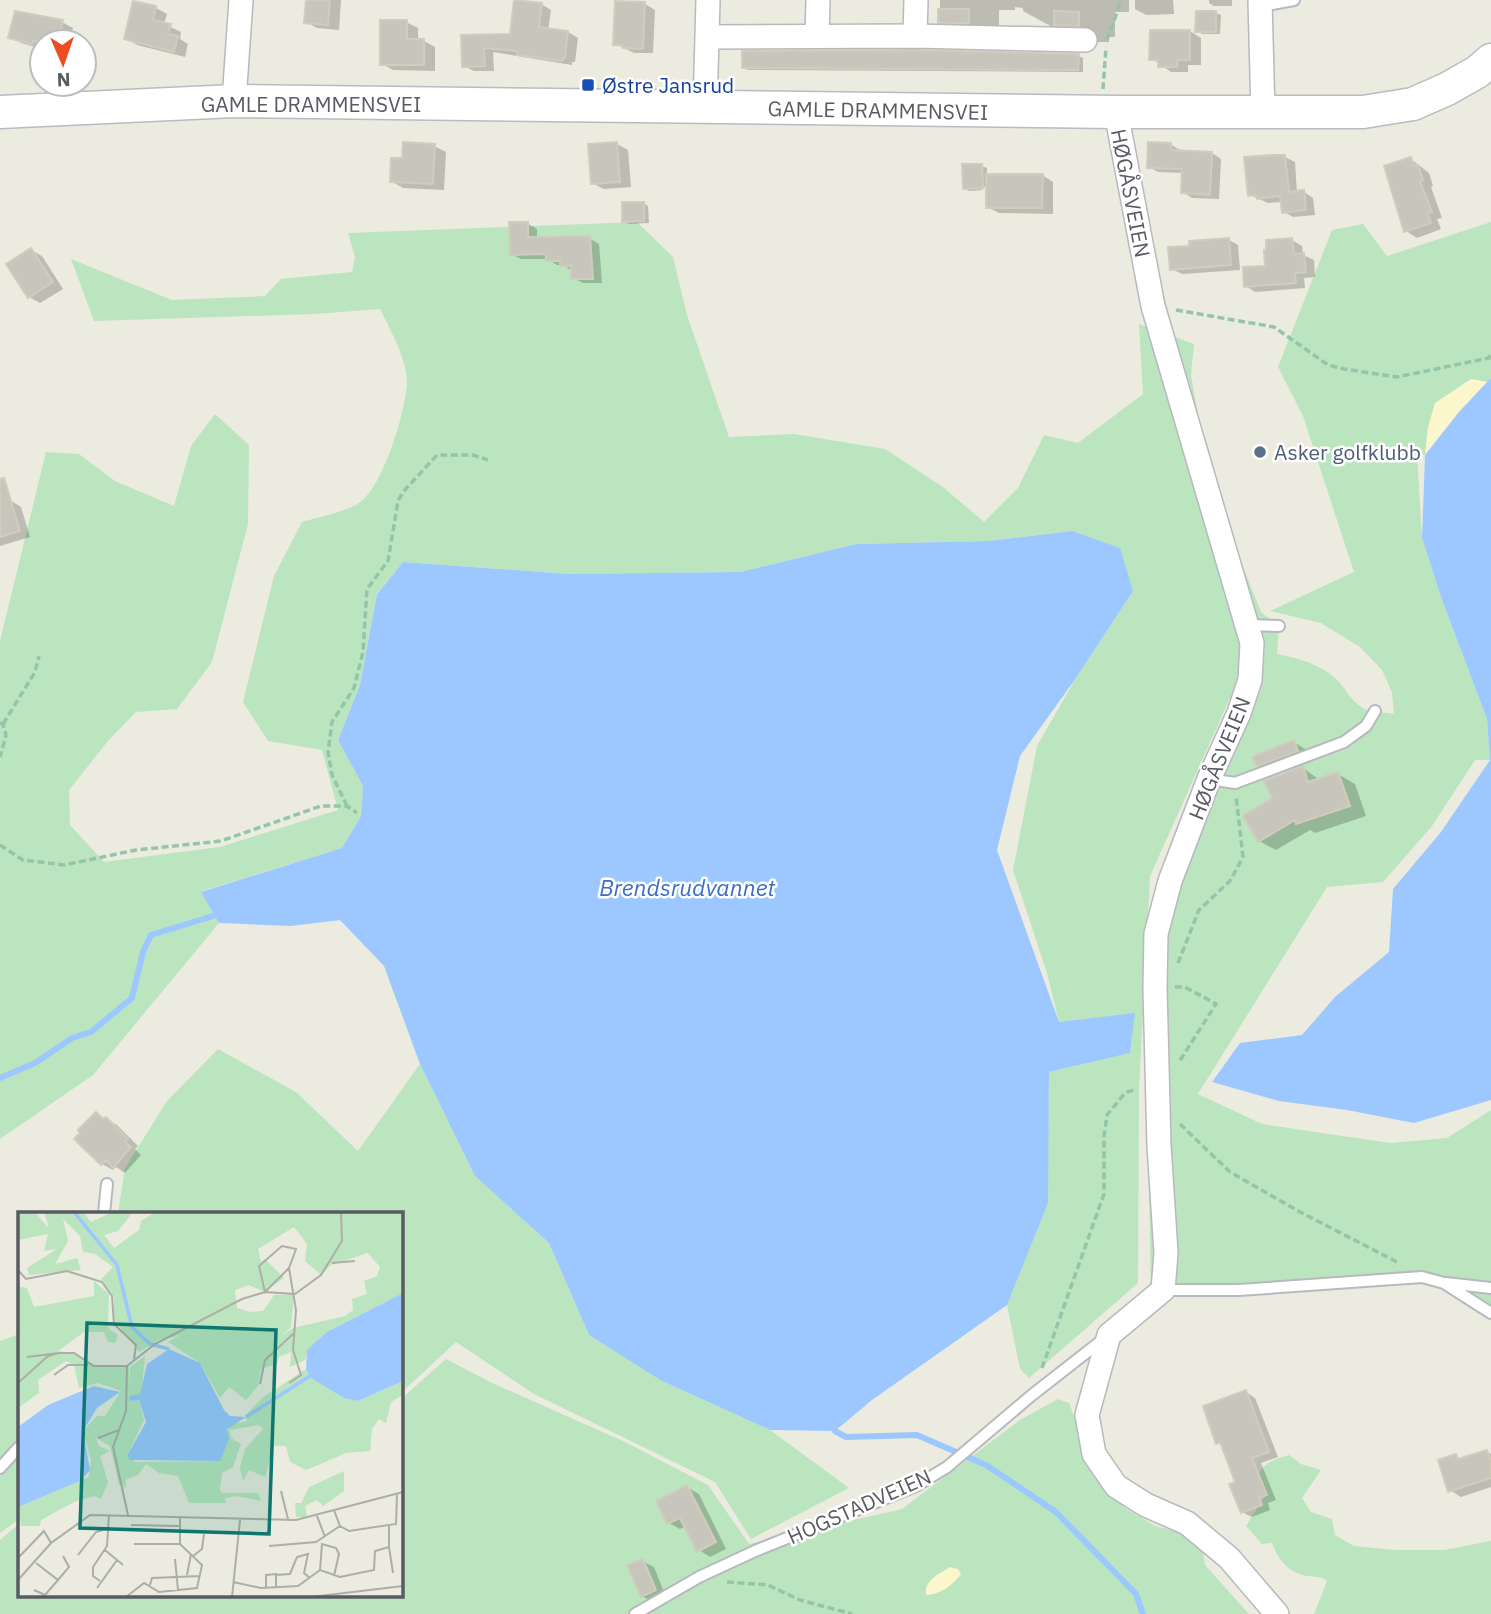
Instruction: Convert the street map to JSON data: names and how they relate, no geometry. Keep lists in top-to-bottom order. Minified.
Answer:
{"streets":{"main road":["GAMLE DRAMMENSVEI"],"street":["HØGÅSVEIEN","HOGSTADVEIEN"]},"crossings":[["GAMLE DRAMMENSVEI","HØGÅSVEIEN"],["HØGÅSVEIEN","HOGSTADVEIEN"]],"water":["Brendsrudvannet"],"places":{"transit":["Østre Jansrud"],"other":["Asker golfklubb"]},"north":"bottom"}
